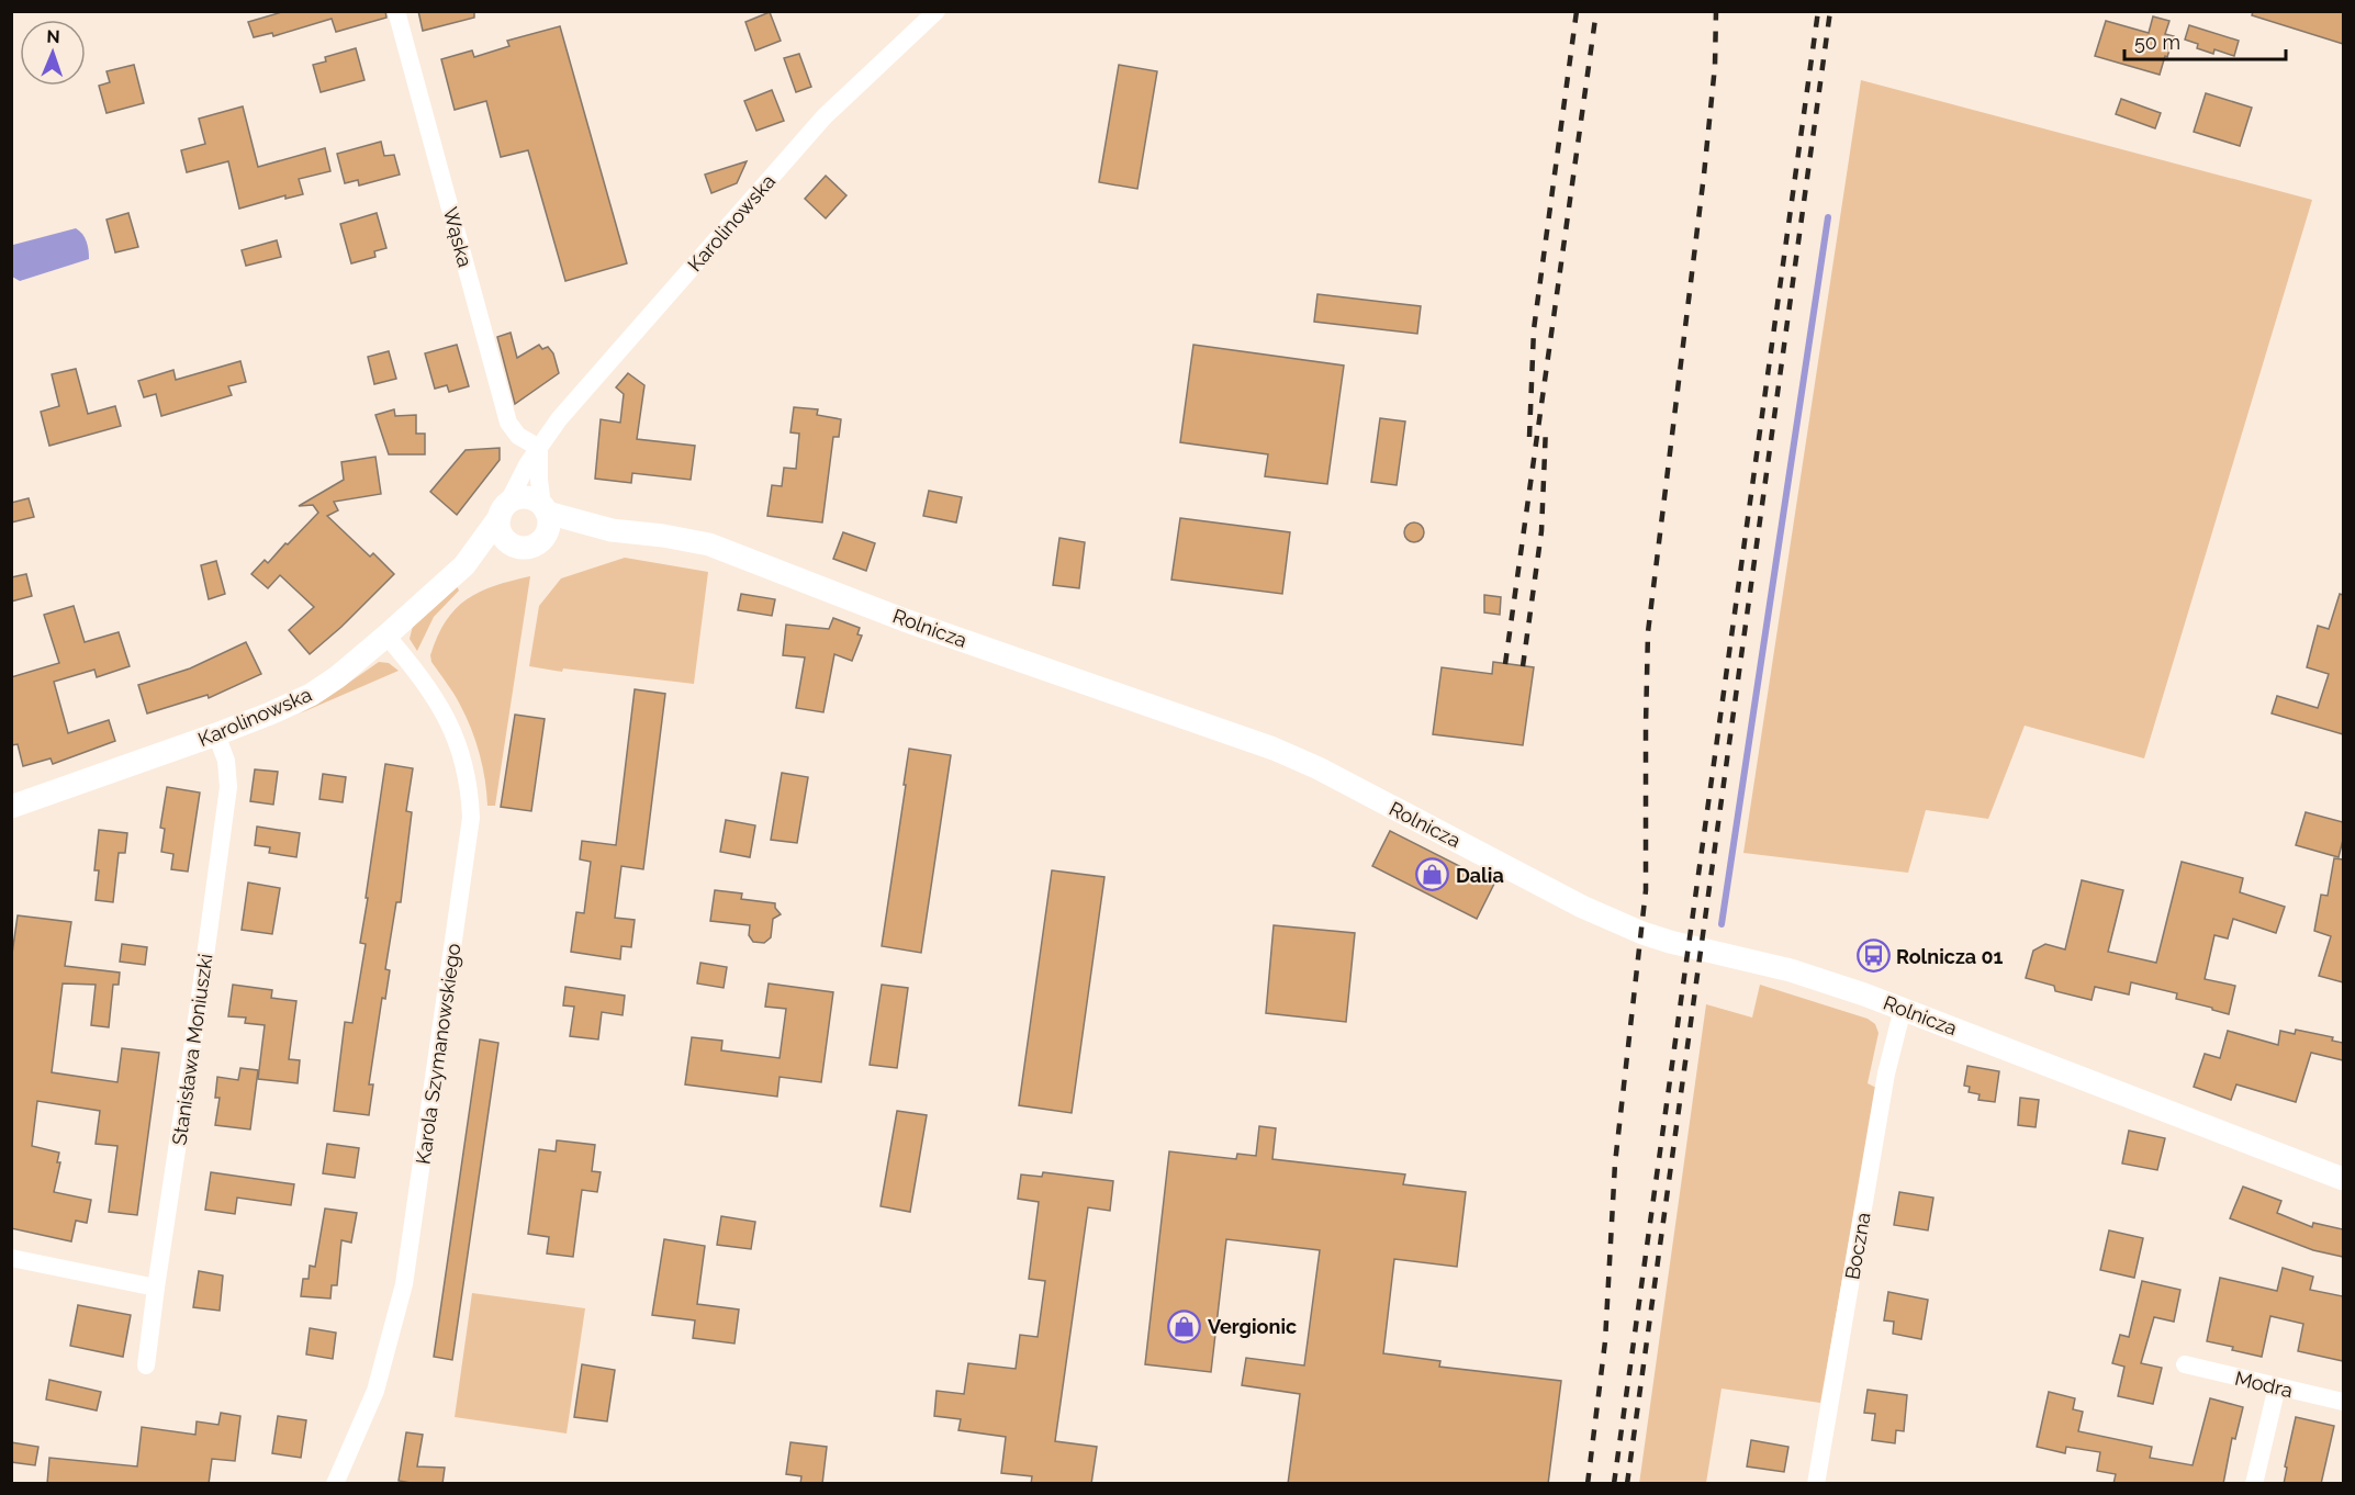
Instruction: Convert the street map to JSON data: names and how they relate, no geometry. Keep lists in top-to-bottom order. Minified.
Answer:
{"streets":{"street":["Karolinowska","Wąska","Rolnicza","Stanisława Moniuszki","Karola Szymanowskiego","Boczna","Modra"]},"crossings":[["Karolinowska","Wąska"],["Karolinowska","Rolnicza"],["Karolinowska","Stanisława Moniuszki"],["Karolinowska","Karola Szymanowskiego"],["Rolnicza","Boczna"]],"places":{"shop":["Dalia","Vergionic"],"bus stop":["Rolnicza 01"]},"scale_bar":"50 m","north":"top"}
